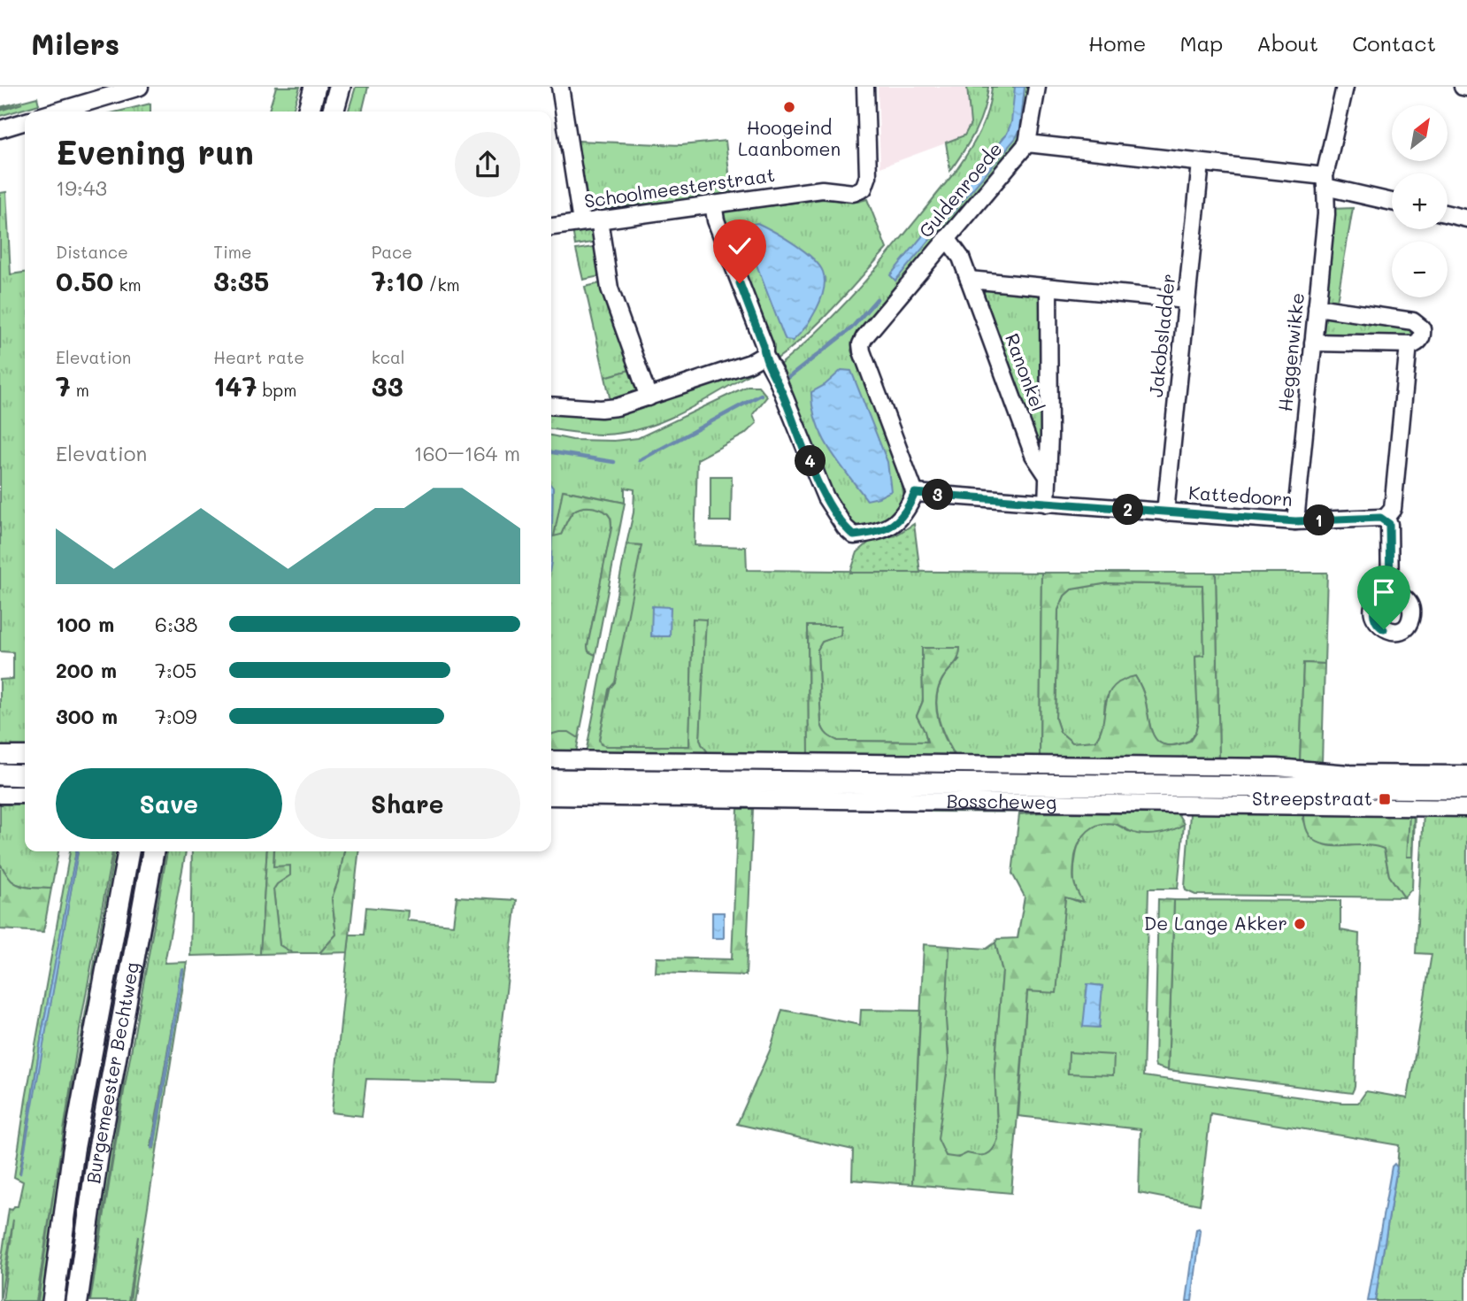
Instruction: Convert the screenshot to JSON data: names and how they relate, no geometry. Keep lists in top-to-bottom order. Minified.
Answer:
{"streets":{"main road":["Bosscheweg","Burgemeester Bechtweg"],"street":["Schoolmeesterstraat","Guldenroede","Jakobsladder","Heggenwikke","Ranonkel","Kattedoorn"]},"crossings":[["Guldenroede","Jakobsladder"],["Guldenroede","Heggenwikke"],["Guldenroede","Ranonkel"],["Guldenroede","Kattedoorn"],["Jakobsladder","Kattedoorn"],["Heggenwikke","Kattedoorn"],["Ranonkel","Kattedoorn"]],"places":{"other":["Hoogeind Laanbomen","De Lange Akker"],"transit":["Streepstraat"]},"north":"top right","page":{"header":"Milers","nav":["Home","Map","About","Contact"],"map_buttons":["+","−"],"heading":["Evening run","19:43"],"stats":[["Distance","0.50 km"],["Time","3:35"],["Pace","7:10 /km"],["Elevation","7 m"],["Heart rate","147 bpm"],["kcal","33"]],"chart":["Elevation","160–164 m"],"pins":["4","3","2","1"],"list":[{"name":"100 m","note":"6:38"},{"name":"200 m","note":"7:05"},{"name":"300 m","note":"7:09"}],"buttons":["Save","Share"]}}
